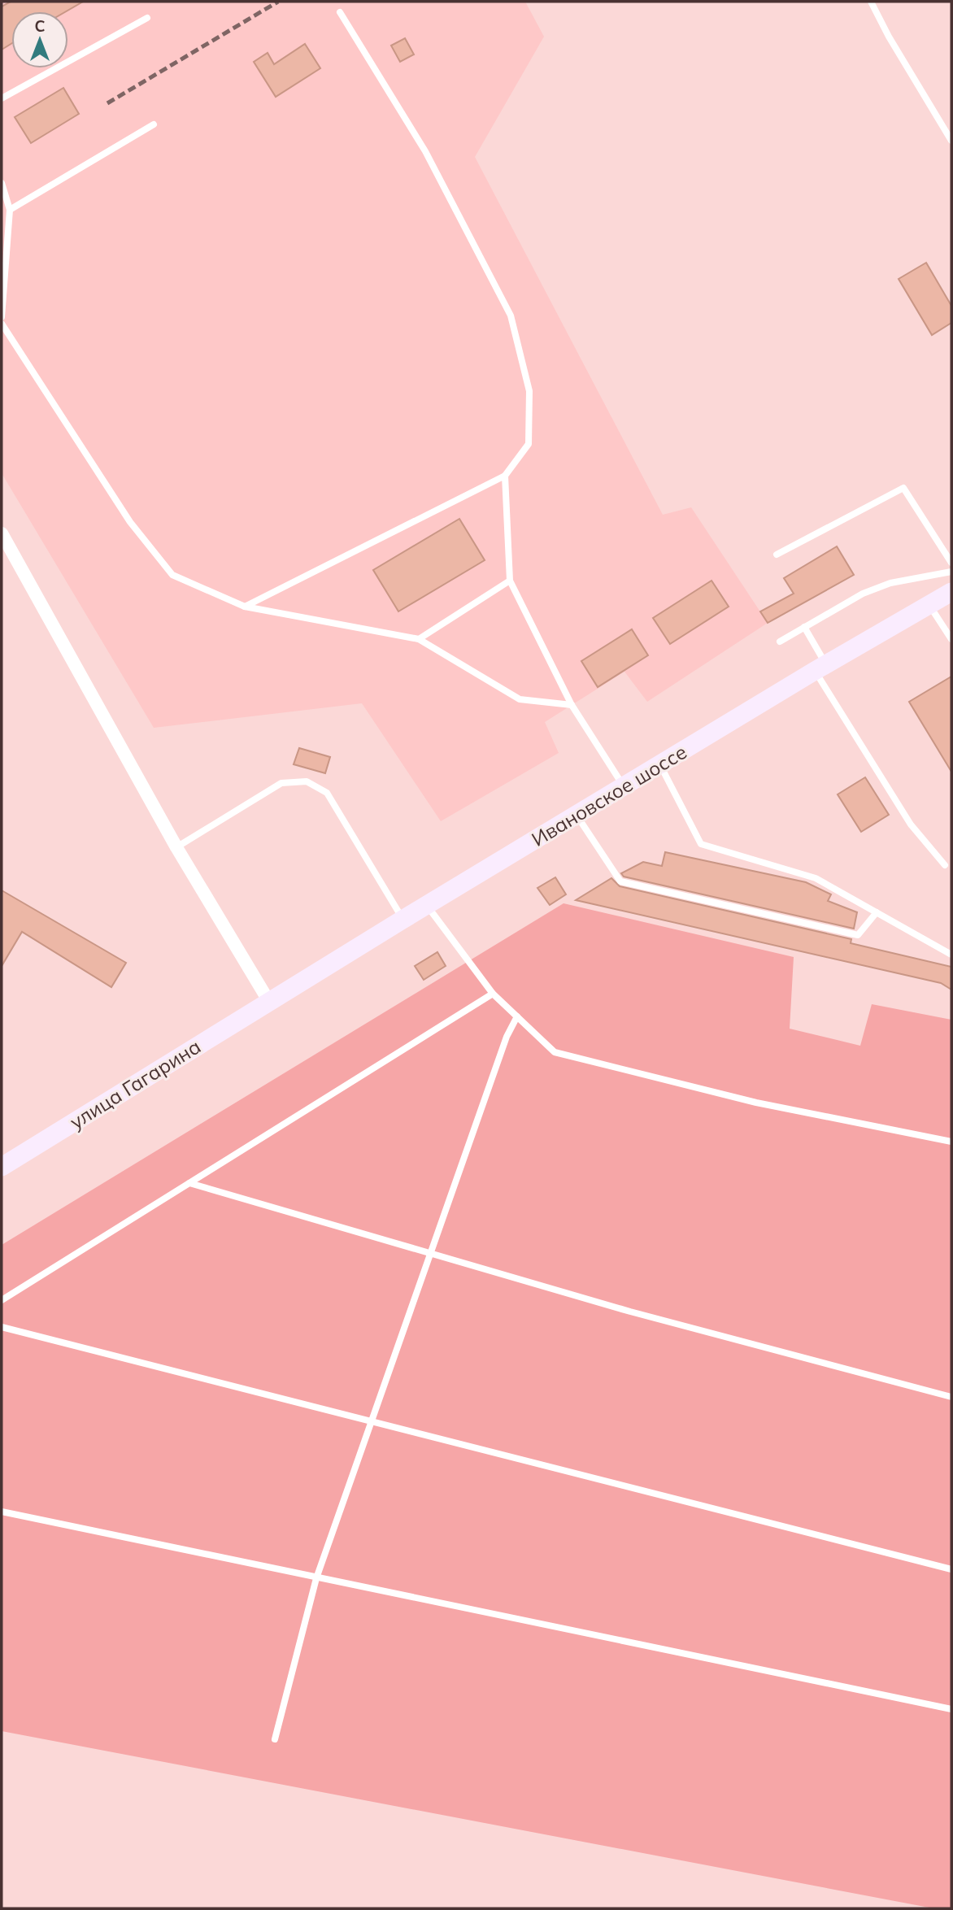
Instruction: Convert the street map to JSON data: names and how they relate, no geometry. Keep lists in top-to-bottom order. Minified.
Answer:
{"streets":{"street":["Ивановское шоссе","улица Гагарина"]},"crossings":[["Ивановское шоссе","улица Гагарина"]],"north":"top"}
